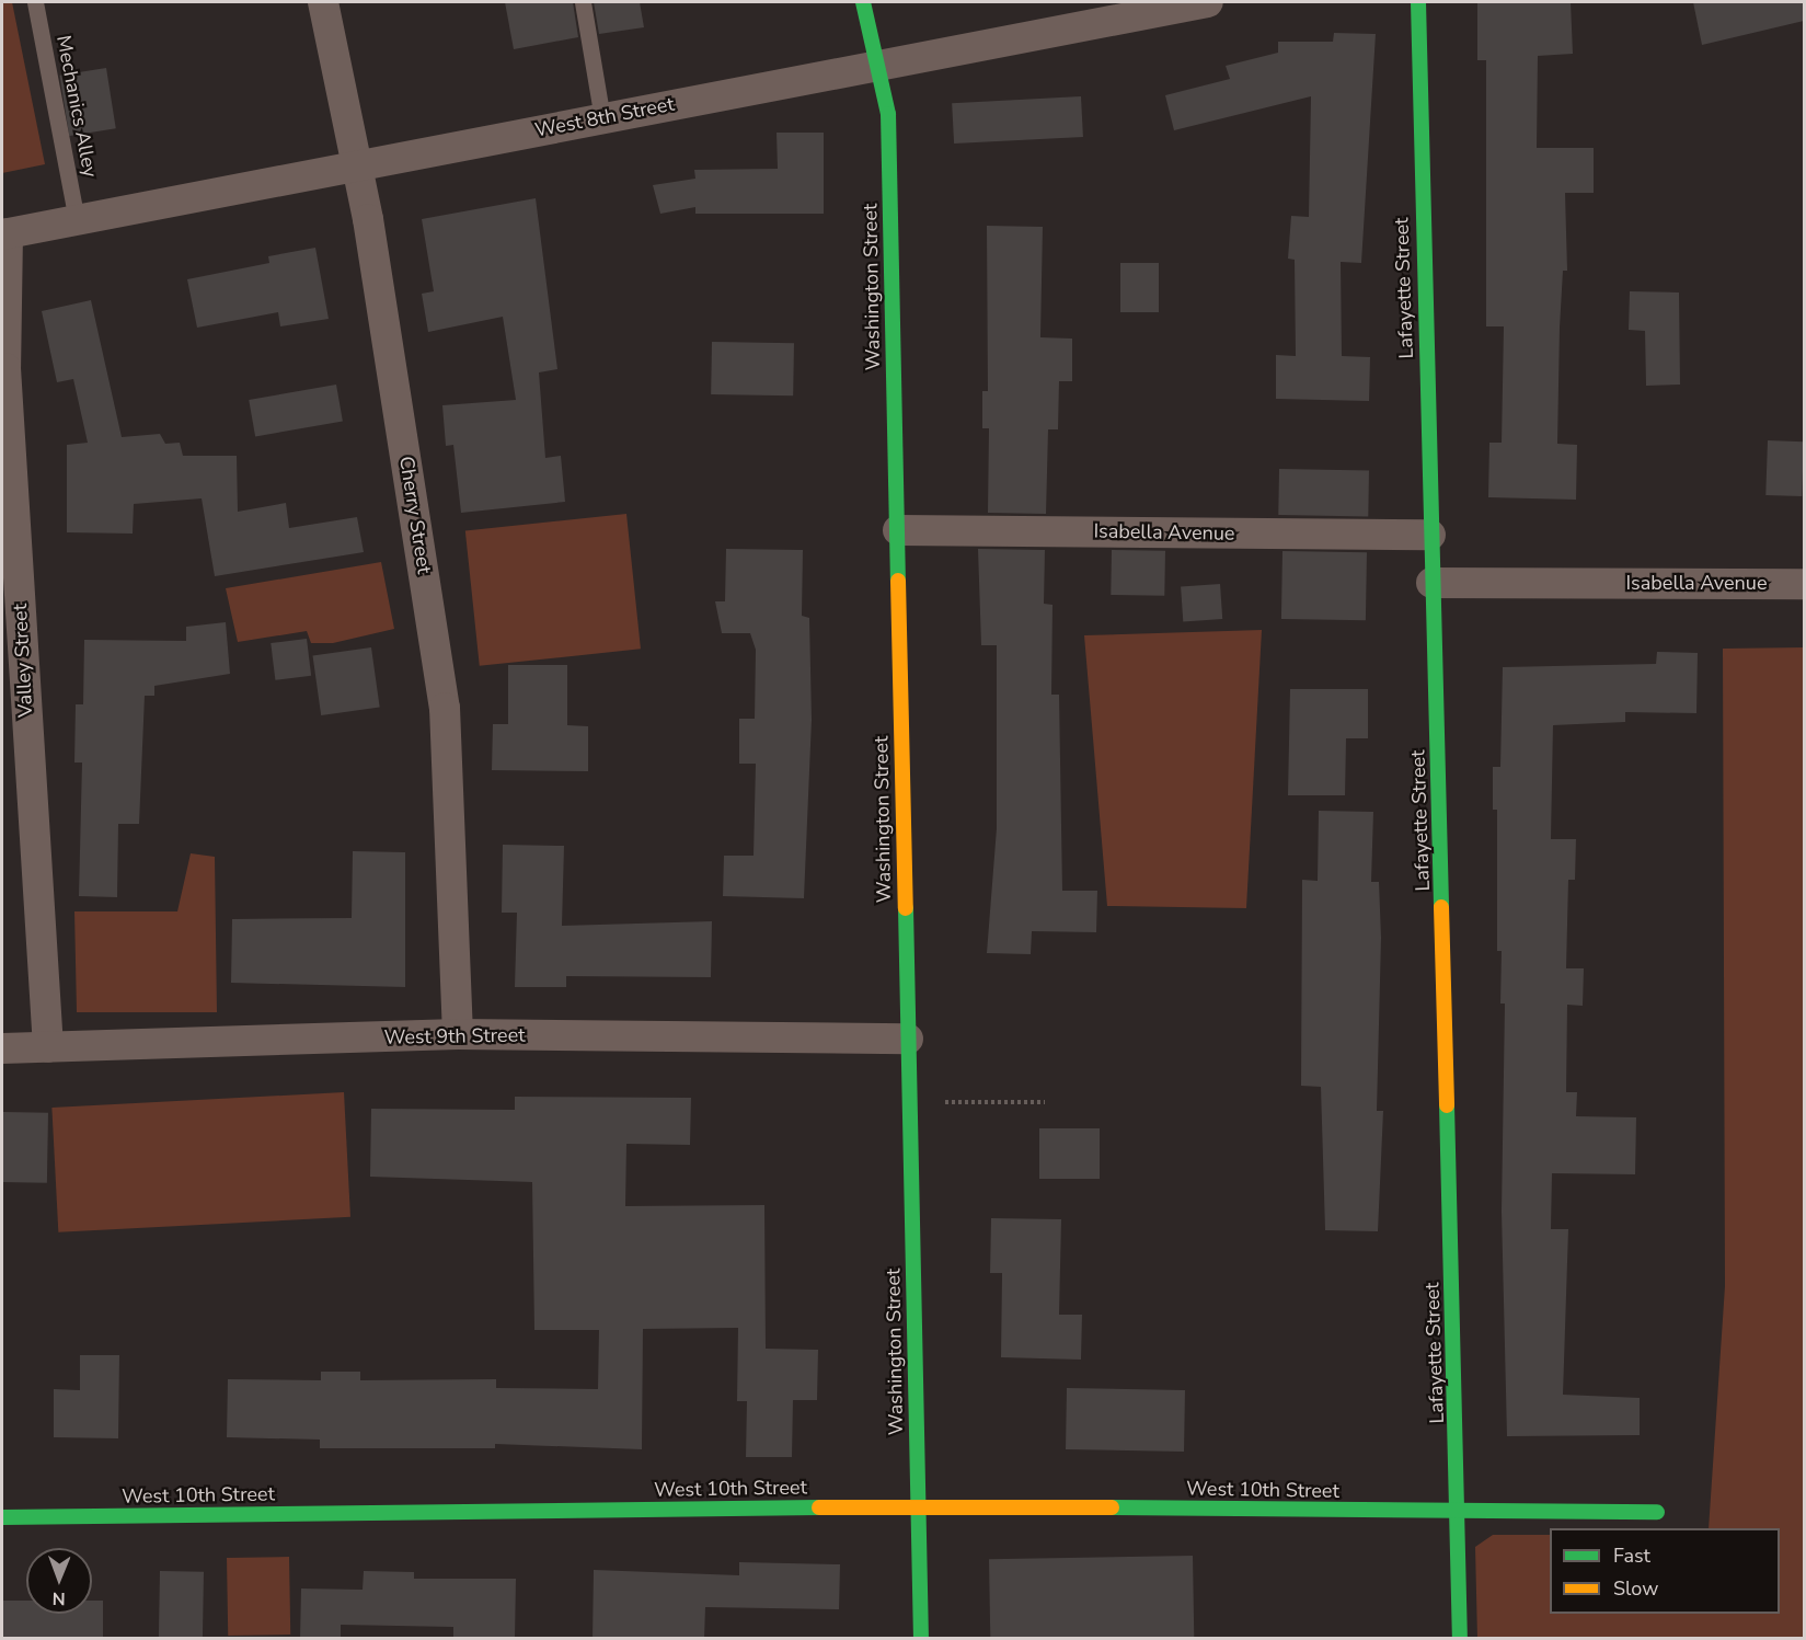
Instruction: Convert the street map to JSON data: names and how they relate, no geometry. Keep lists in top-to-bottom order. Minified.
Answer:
{"streets":{"street":["West 8th Street","Washington Street","Lafayette Street","Cherry Street","Isabella Avenue","Valley Street","West 9th Street","West 10th Street"],"lane":["Mechanics Alley"]},"crossings":[["Mechanics Alley","West 8th Street"],["West 8th Street","Washington Street"],["West 8th Street","Cherry Street"],["West 8th Street","Valley Street"],["Washington Street","Isabella Avenue"],["Washington Street","West 9th Street"],["Washington Street","West 10th Street"],["Lafayette Street","Isabella Avenue"],["Lafayette Street","West 10th Street"],["Cherry Street","West 9th Street"],["Valley Street","West 9th Street"]],"legend":["Fast","Slow"],"north":"bottom"}
